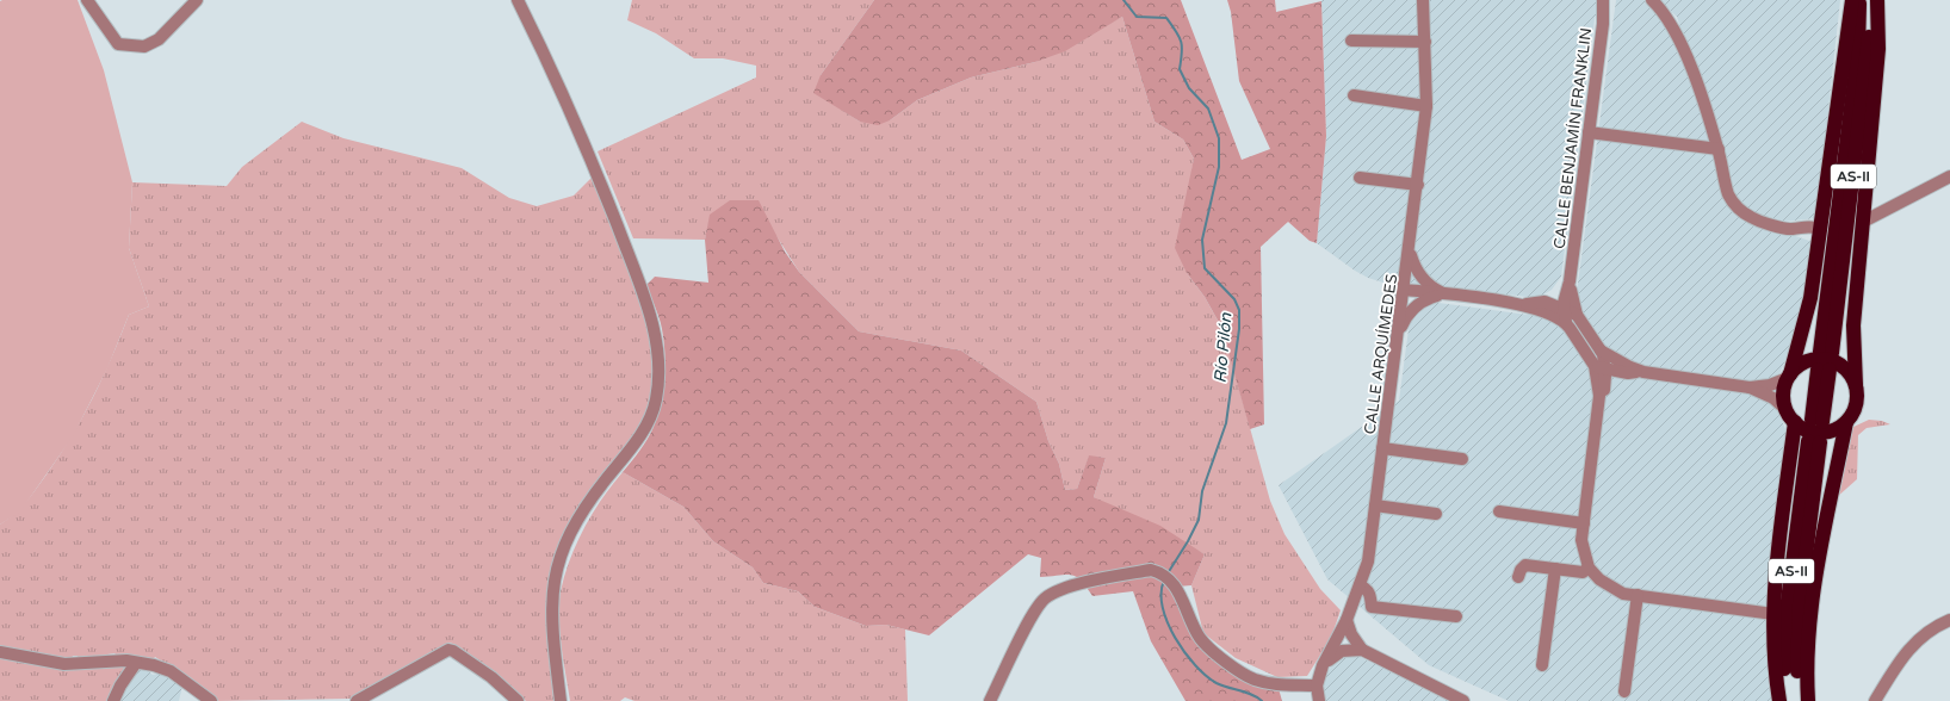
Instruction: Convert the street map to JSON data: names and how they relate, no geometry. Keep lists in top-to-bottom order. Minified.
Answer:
{"streets":{"highway":["AS-II"],"street":["CALLE BENJAMÍN FRANKLIN","CALLE ARQUÍMEDES"]},"water":["Río Pilón"]}
